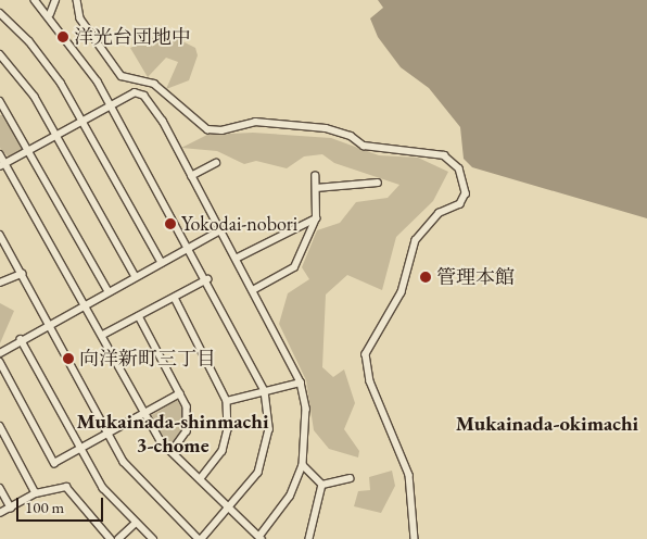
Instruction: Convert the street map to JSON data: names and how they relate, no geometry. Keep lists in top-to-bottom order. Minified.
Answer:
{"districts":["Mukainada-shinmachi 3-chome","Mukainada-okimachi"],"places":["洋光台団地中","Yokodai-nobori","管理本館","向洋新町三丁目"],"scale_bar":"100 m"}
